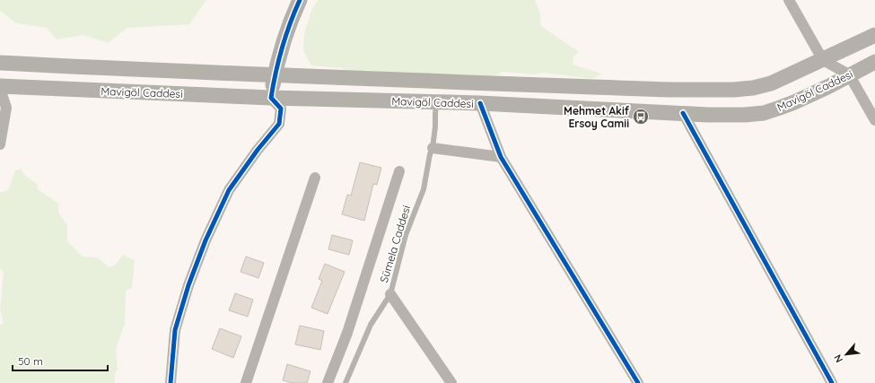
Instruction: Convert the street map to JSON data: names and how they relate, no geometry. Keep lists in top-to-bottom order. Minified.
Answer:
{"streets":{"main road":["Mavigöl Caddesi"],"lane":["Sümela Caddesi"]},"crossings":[["Mavigöl Caddesi","Sümela Caddesi"]],"places":{"bus stop":["Mehmet Akif Ersoy Camii"]},"scale_bar":"50 m","north":"bottom left"}
